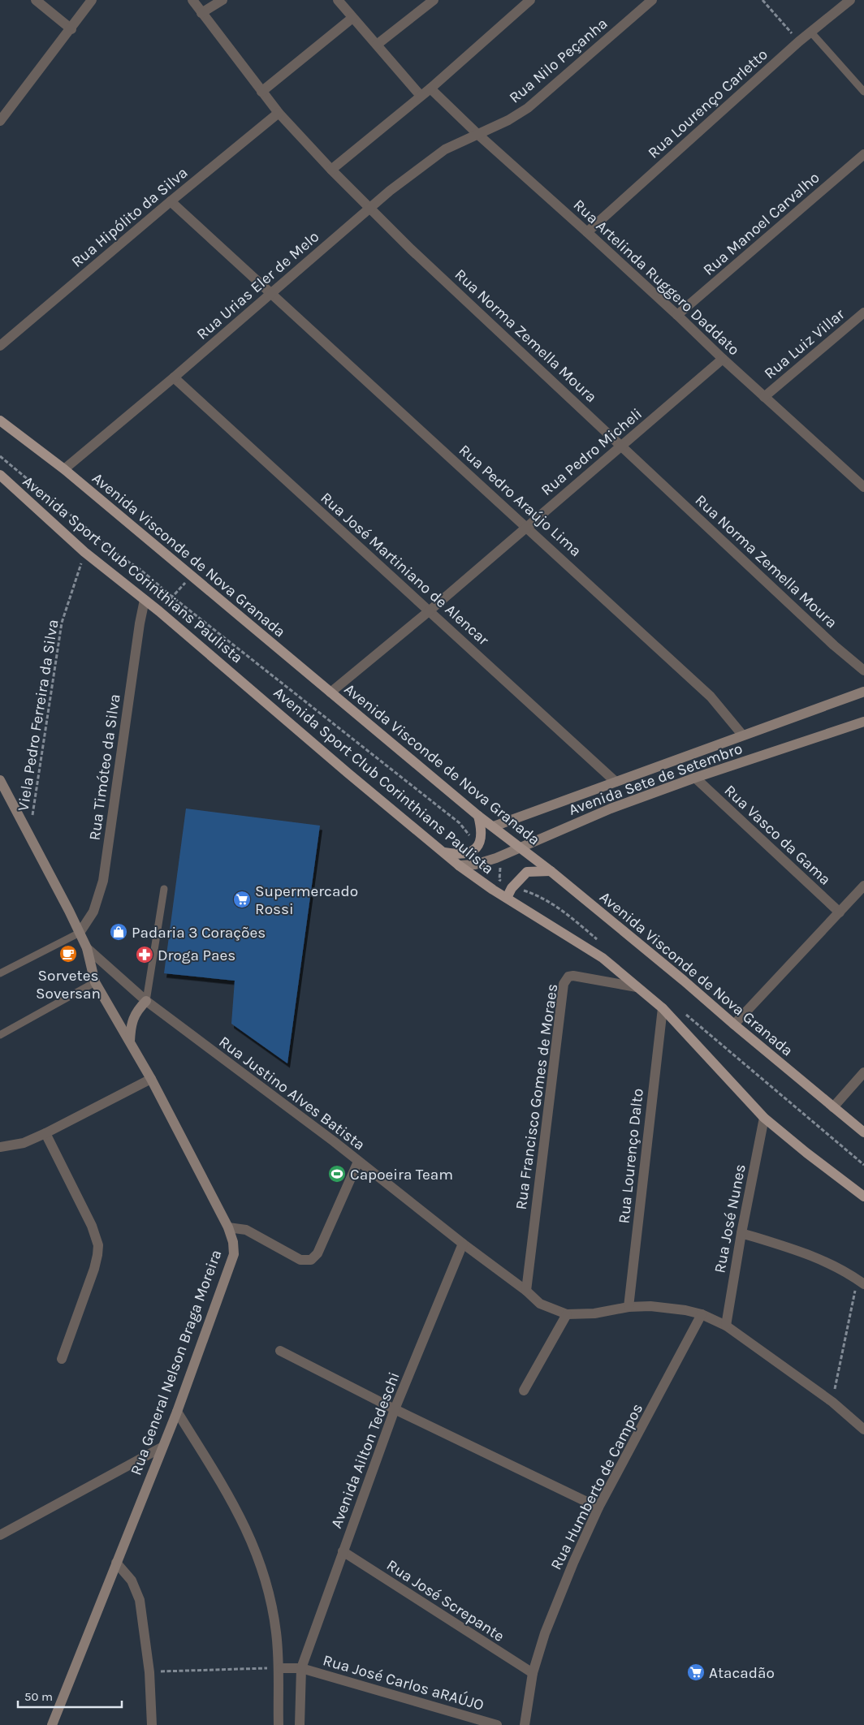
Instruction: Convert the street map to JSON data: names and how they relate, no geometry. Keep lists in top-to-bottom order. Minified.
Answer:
{"streets":{"main road":["Avenida Visconde de Nova Granada","Avenida Sport Club Corinthians Paulista"],"street":["Rua Nilo Peçanha","Rua Lourenço Carletto","Rua Hipólito da Silva","Rua Manoel Carvalho","Rua Artelinda Ruggero Daddato","Rua Urias Eler de Melo","Rua Norma Zemella Moura","Rua Luiz Villar","Rua Pedro Micheli","Rua Pedro Araújo Lima","Rua José Martiniano de Alencar","Rua Timóteo da Silva","Avenida Sete de Setembro","Rua Vasco da Gama","Rua Justino Alves Batista","Rua Francisco Gomes de Moraes","Rua Lourenço Dalto","Rua José Nunes","Rua General Nelson Braga Moreira","Avenida Ailton Tedeschi","Rua Humberto de Campos","Rua José Screpante","Rua José Carlos aRAÚJO"],"path":["Viela Pedro Ferreira da Silva"]},"crossings":[["Rua Nilo Peçanha","Rua Artelinda Ruggero Daddato"],["Rua Nilo Peçanha","Rua Urias Eler de Melo"],["Rua Lourenço Carletto","Rua Artelinda Ruggero Daddato"],["Rua Hipólito da Silva","Rua Norma Zemella Moura"],["Rua Hipólito da Silva","Rua Pedro Araújo Lima"],["Rua Manoel Carvalho","Rua Artelinda Ruggero Daddato"],["Rua Artelinda Ruggero Daddato","Rua Urias Eler de Melo"],["Rua Artelinda Ruggero Daddato","Rua Luiz Villar"],["Rua Artelinda Ruggero Daddato","Rua Pedro Micheli"],["Rua Urias Eler de Melo","Rua Norma Zemella Moura"],["Rua Urias Eler de Melo","Rua Pedro Araújo Lima"],["Rua Urias Eler de Melo","Avenida Visconde de Nova Granada"],["Rua Urias Eler de Melo","Rua José Martiniano de Alencar"],["Rua Norma Zemella Moura","Rua Pedro Micheli"],["Rua Pedro Micheli","Rua Pedro Araújo Lima"],["Rua Pedro Micheli","Avenida Visconde de Nova Granada"],["Rua Pedro Micheli","Rua José Martiniano de Alencar"],["Rua Pedro Araújo Lima","Avenida Sete de Setembro"],["Avenida Visconde de Nova Granada","Avenida Sete de Setembro"],["Rua José Martiniano de Alencar","Avenida Sete de Setembro"],["Avenida Sport Club Corinthians Paulista","Viela Pedro Ferreira da Silva"],["Avenida Sport Club Corinthians Paulista","Rua Timóteo da Silva"],["Avenida Sport Club Corinthians Paulista","Avenida Sete de Setembro"],["Avenida Sport Club Corinthians Paulista","Rua Francisco Gomes de Moraes"],["Avenida Sport Club Corinthians Paulista","Rua Lourenço Dalto"],["Avenida Sport Club Corinthians Paulista","Rua José Nunes"],["Rua Timóteo da Silva","Rua General Nelson Braga Moreira"],["Avenida Sete de Setembro","Rua Vasco da Gama"],["Rua Justino Alves Batista","Rua Francisco Gomes de Moraes"],["Rua Justino Alves Batista","Rua Lourenço Dalto"],["Rua Justino Alves Batista","Rua José Nunes"],["Rua Justino Alves Batista","Rua General Nelson Braga Moreira"],["Rua Justino Alves Batista","Avenida Ailton Tedeschi"],["Rua Justino Alves Batista","Rua Humberto de Campos"],["Avenida Ailton Tedeschi","Rua José Screpante"],["Avenida Ailton Tedeschi","Rua José Carlos aRAÚJO"],["Rua Humberto de Campos","Rua José Screpante"]],"places":{"supermarket":["Supermercado Rossi","Atacadão"],"shop":["Padaria 3 Corações"],"cafe":["Sorvetes Soversan"],"pharmacy":["Droga Paes"],"sports":["Capoeira Team"]},"scale_bar":"50 m"}
